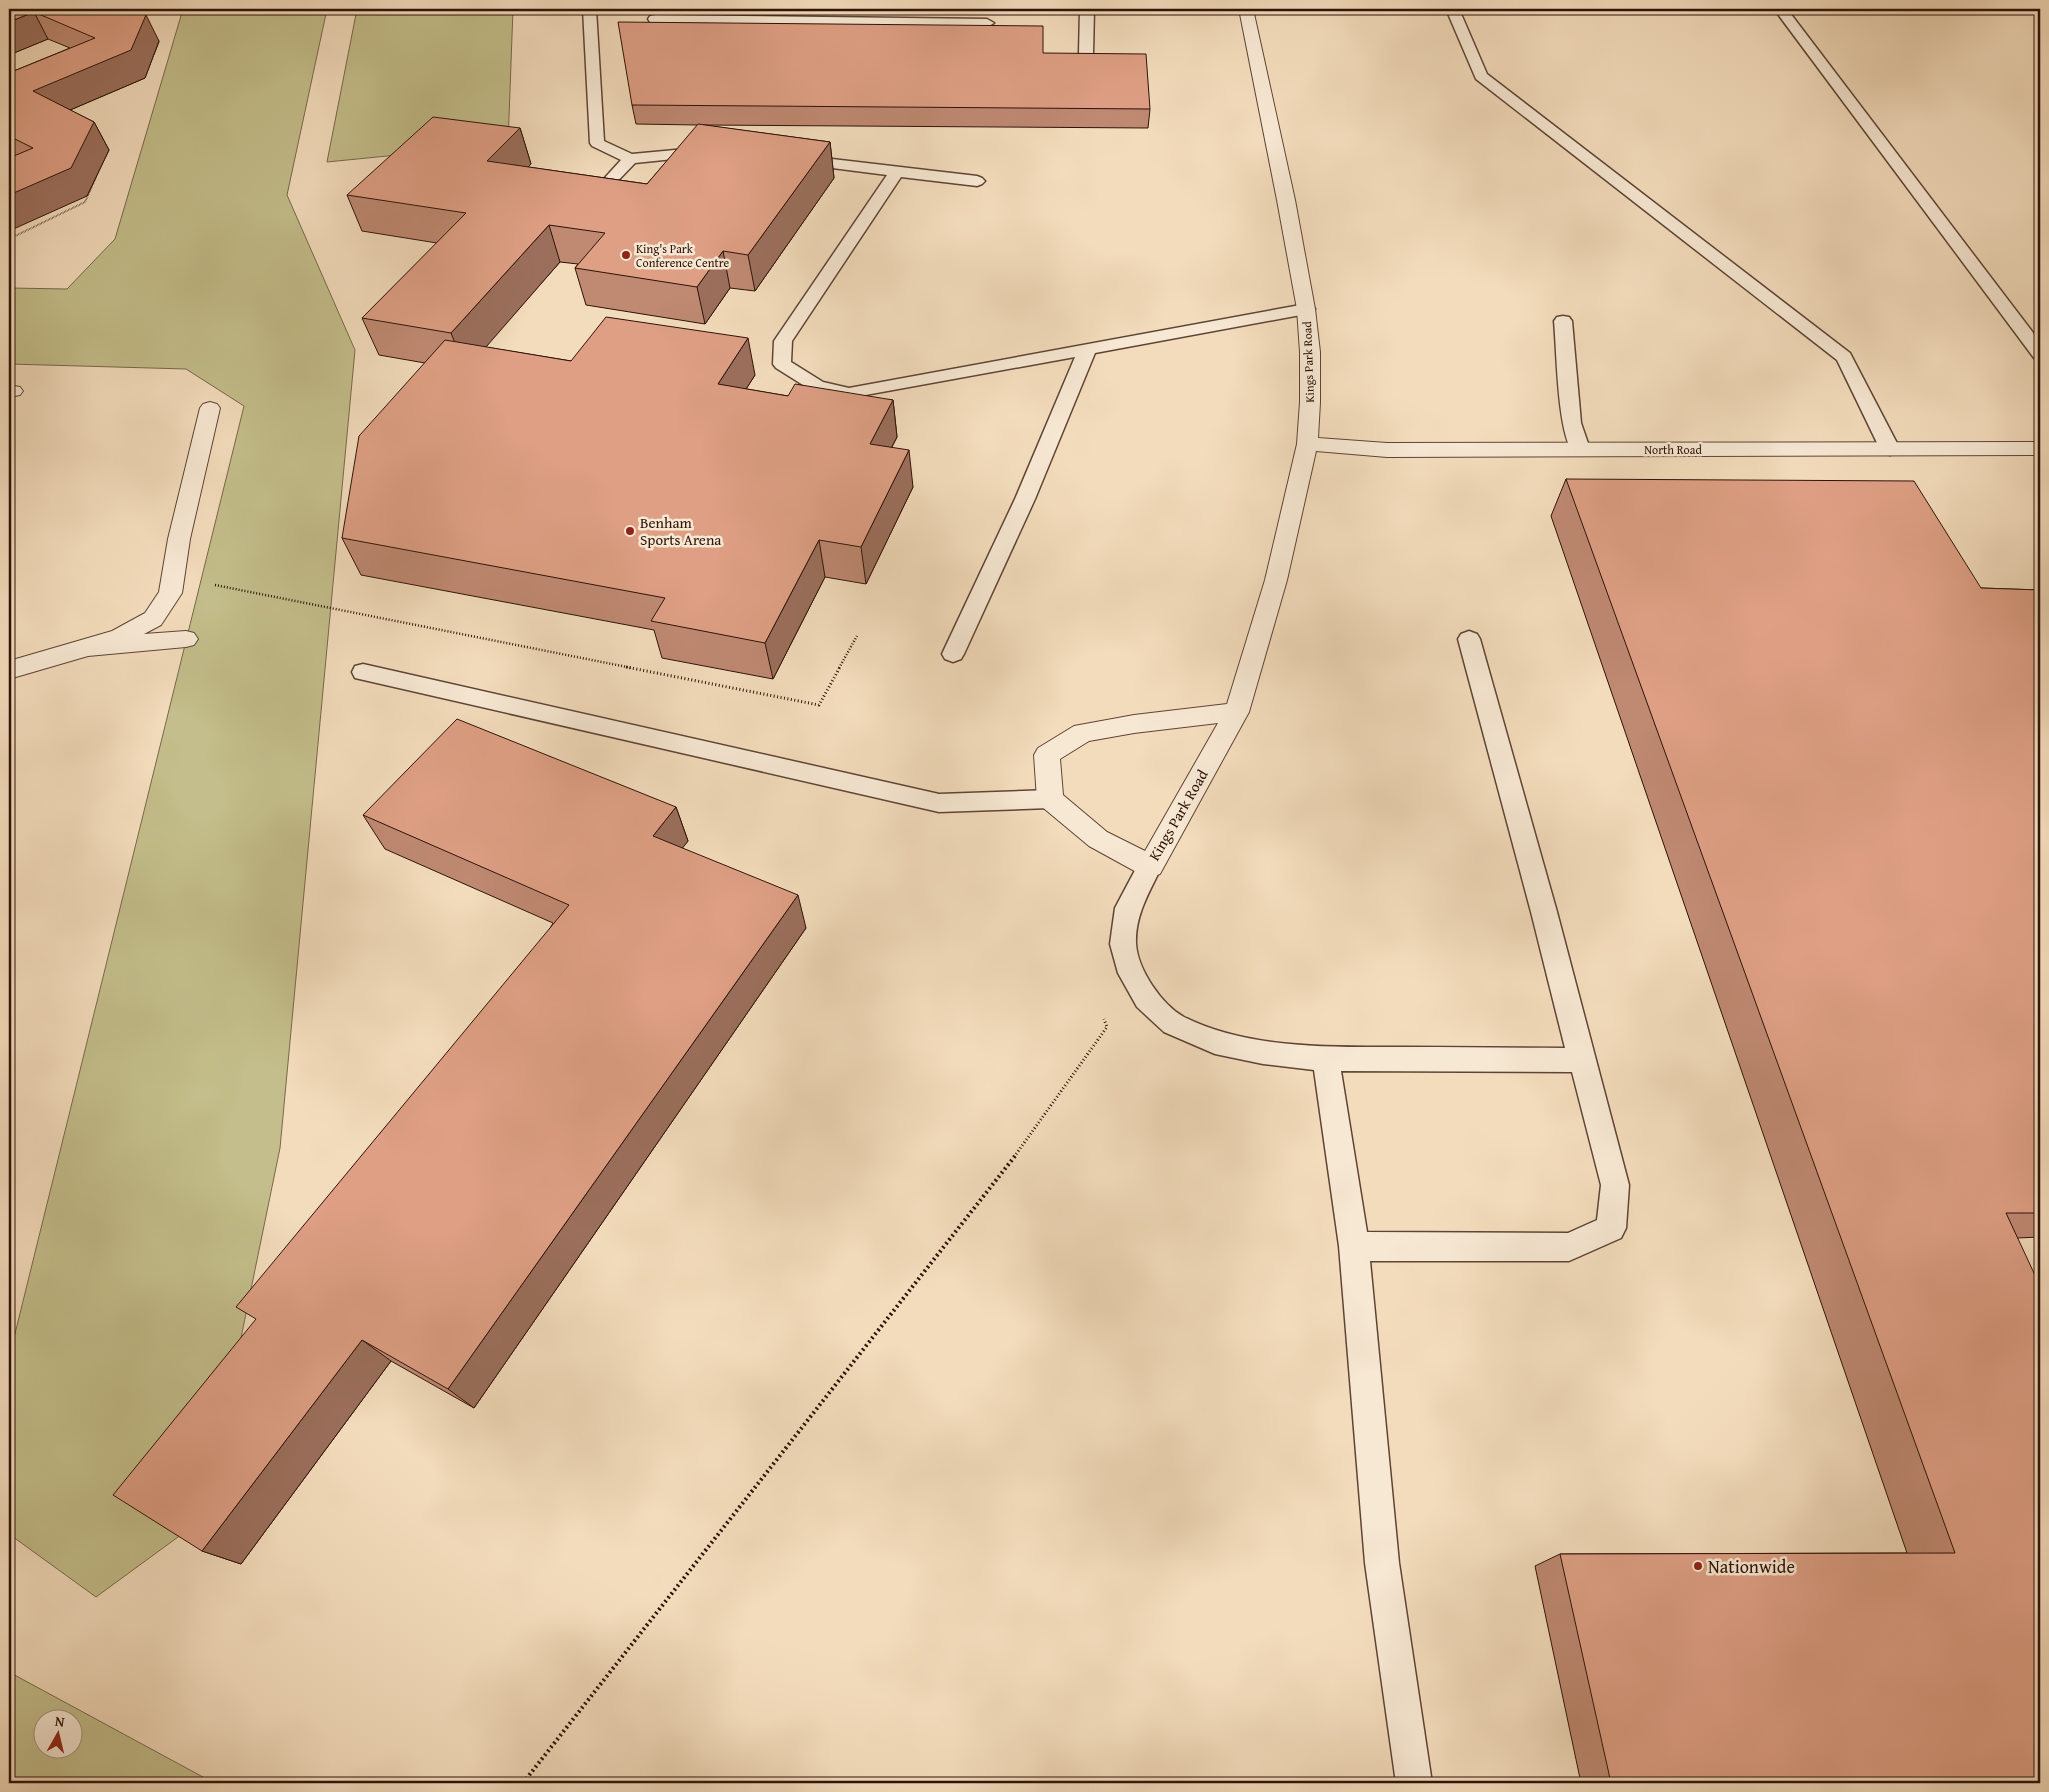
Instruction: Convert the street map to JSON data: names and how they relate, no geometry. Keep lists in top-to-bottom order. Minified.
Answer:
{"streets":{"street":["Kings Park Road","North Road"]},"crossings":[["Kings Park Road","North Road"]],"places":["King's Park Conference Centre","Benham Sports Arena","Nationwide"],"north":"top"}
